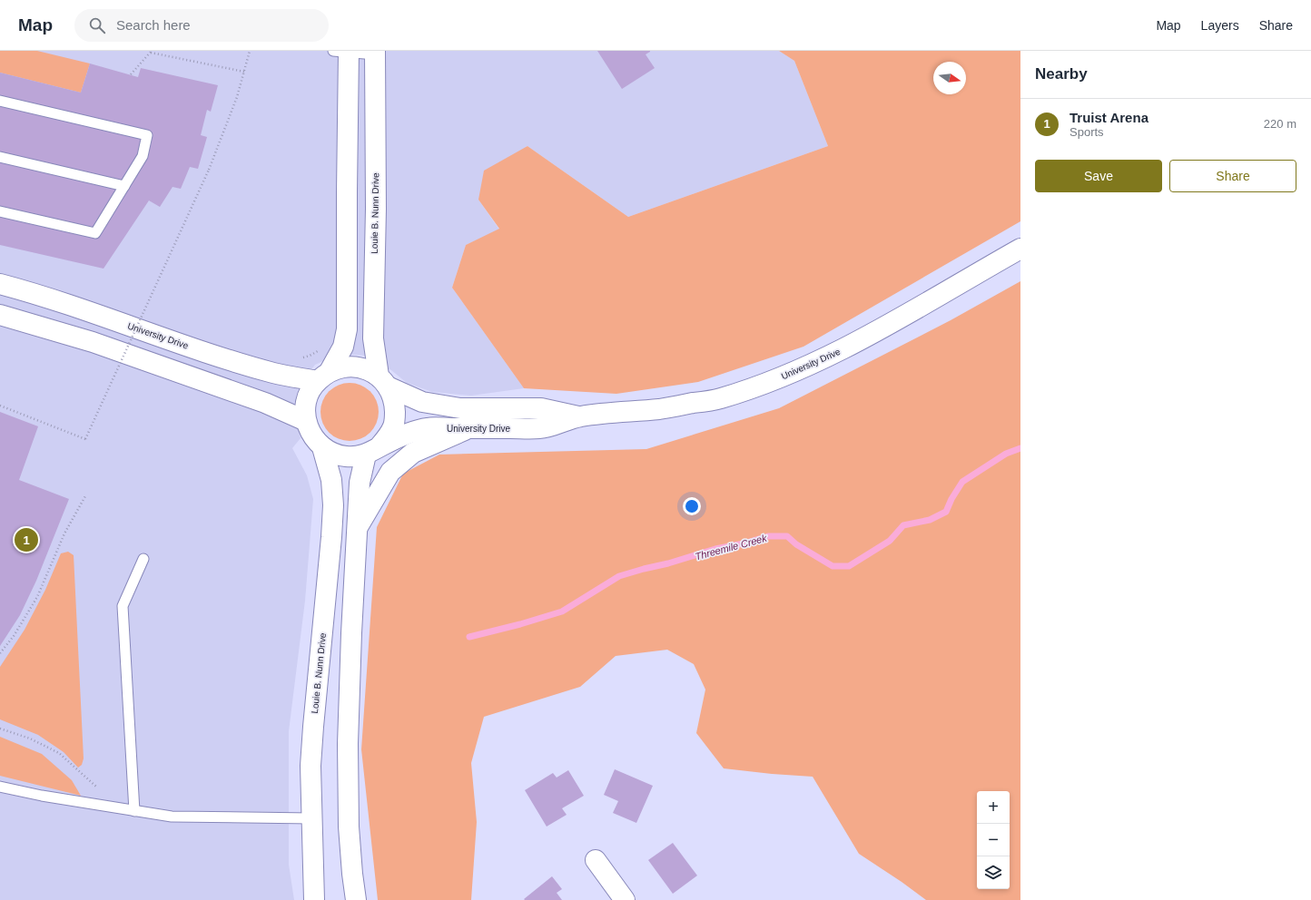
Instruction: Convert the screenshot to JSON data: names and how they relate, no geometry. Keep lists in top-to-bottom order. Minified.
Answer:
{"streets":{"main road":["Louie B. Nunn Drive","University Drive"]},"crossings":[["Louie B. Nunn Drive","University Drive"]],"water":["Threemile Creek"],"north":"right","page":{"header":"Map","search":"Search here","nav":["Map","Layers","Share"],"heading":"Nearby","list":[{"mark":"1","name":"Truist Arena","note":"Sports","value":"220 m"}],"buttons":["Save","Share"],"pins":"1","map_buttons":["+","−"]}}
